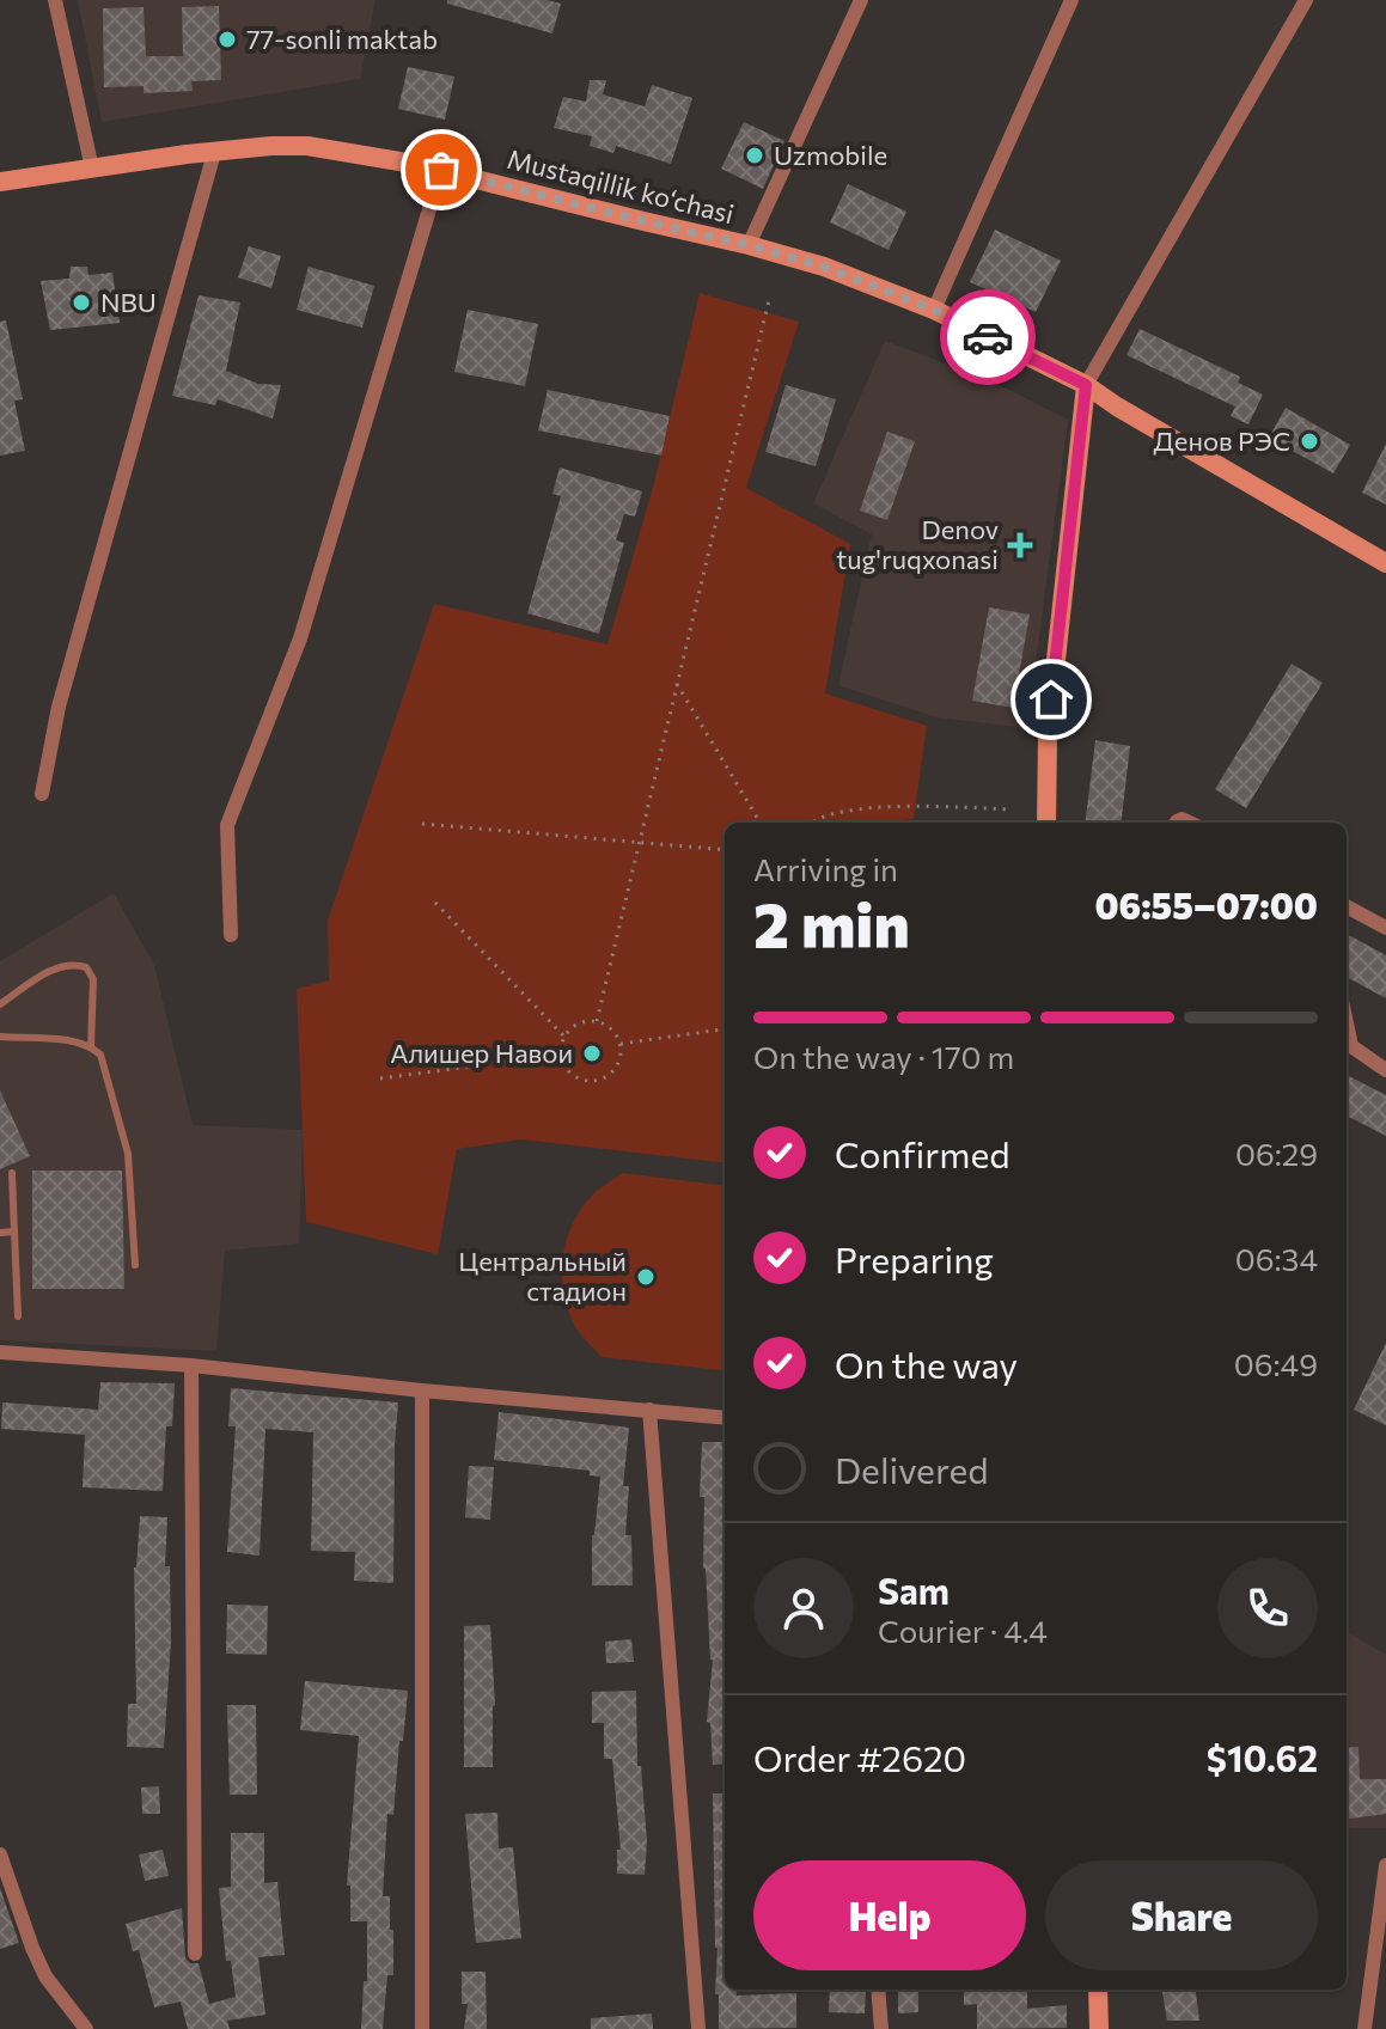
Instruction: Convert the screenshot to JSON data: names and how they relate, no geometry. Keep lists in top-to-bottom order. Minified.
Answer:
{"streets":{"street":["Mustaqillik ko‘chasi"]},"places":{"other":["77-sonli maktab","Uzmobile","NBU","Денов РЭС","Алишер Навои","Центральный стадион"],"health":["Denov tug'ruqxonasi"]},"page":{"heading":["2 min","Arriving in","06:55–07:00"],"panel":["Sam","Courier · 4.4","Order #2620","$10.62"],"bar":"On the way · 170 m","list":[["Confirmed","06:29"],["Preparing","06:34"],["On the way","06:49"],"Delivered"],"buttons":["Help","Share"]}}
